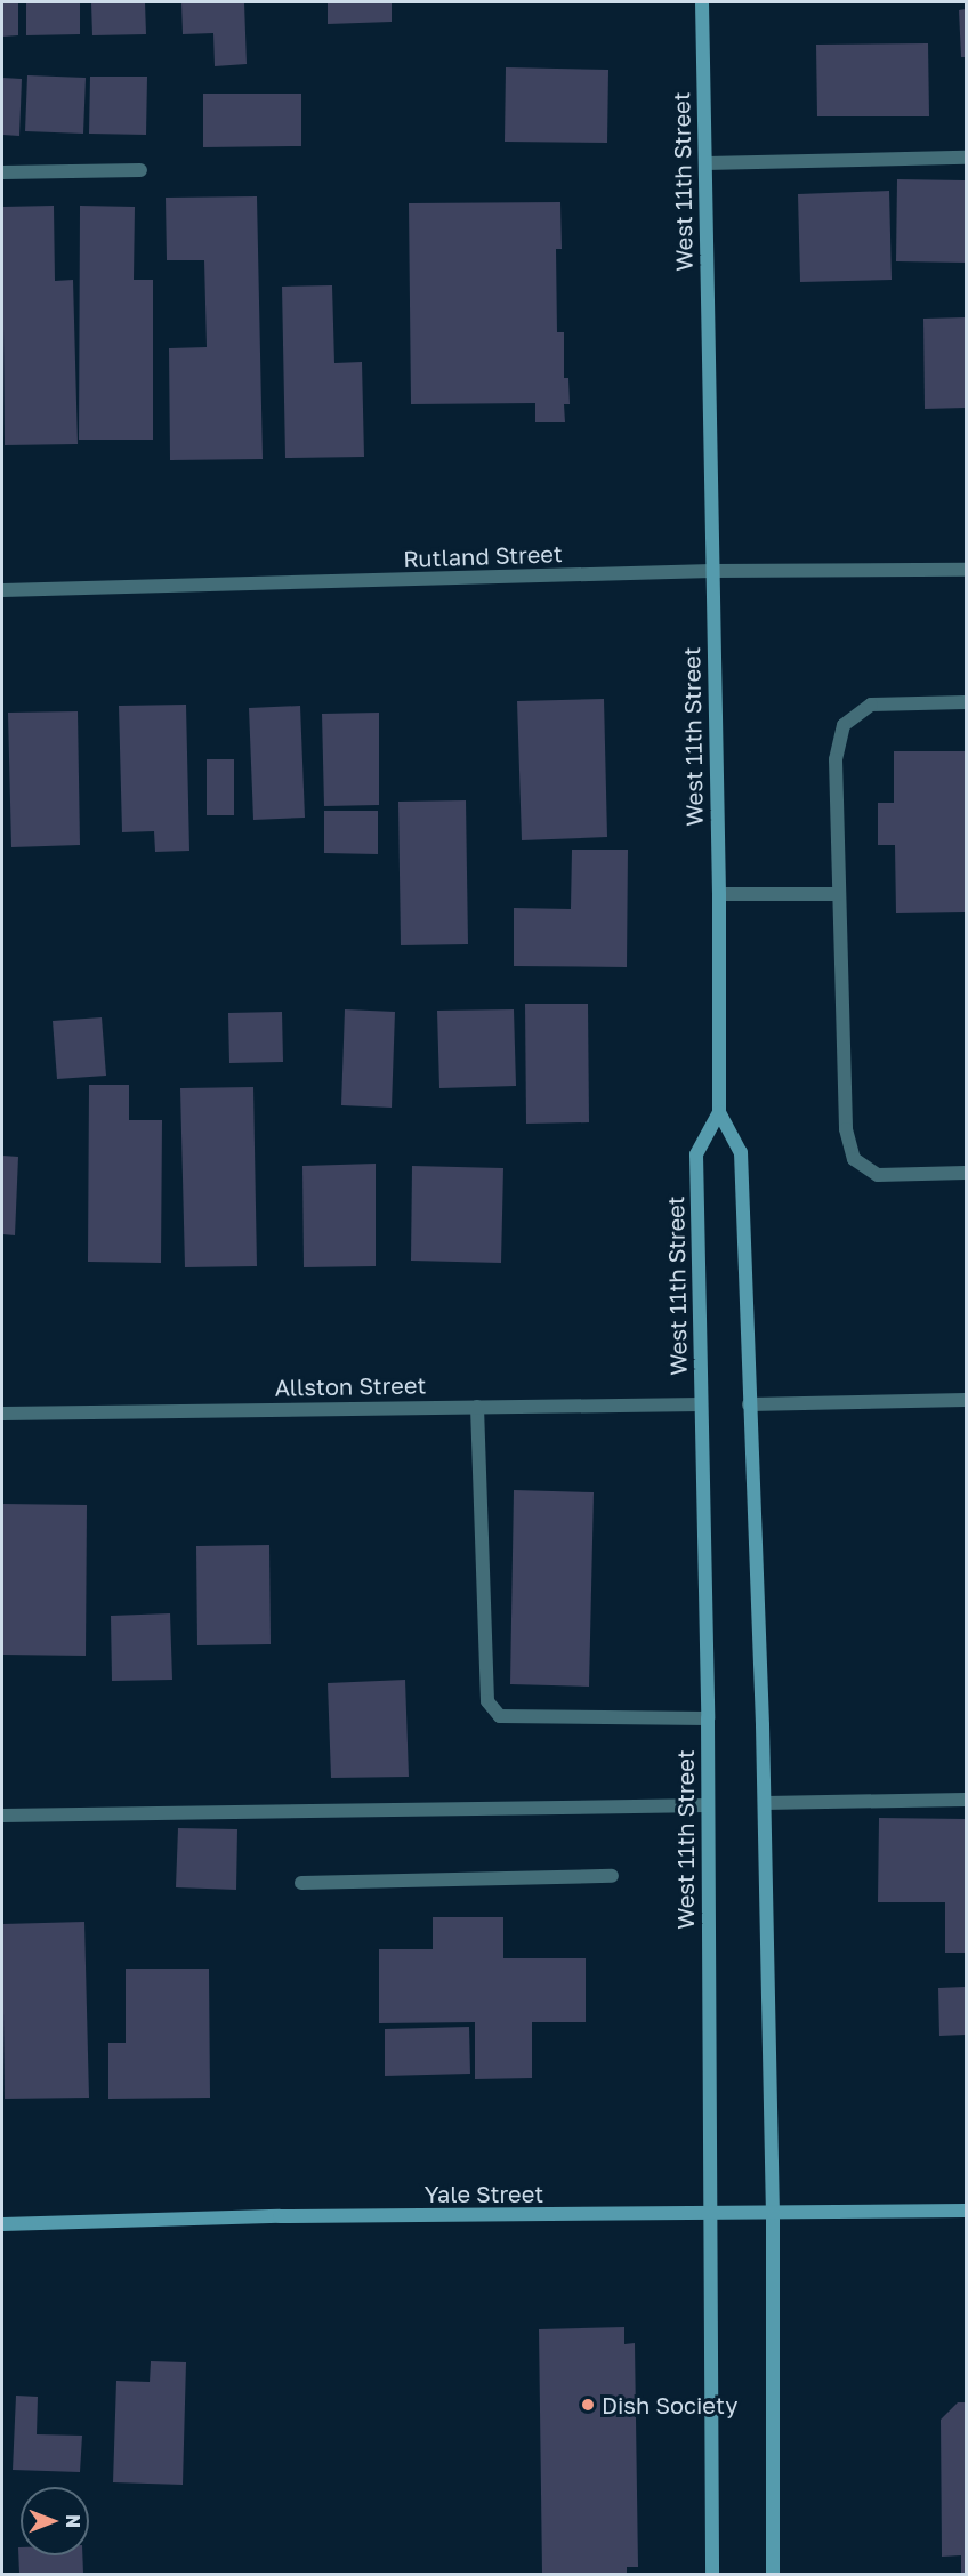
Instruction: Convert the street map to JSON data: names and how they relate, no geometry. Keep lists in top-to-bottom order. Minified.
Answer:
{"streets":{"main road":["West 11th Street","Yale Street"],"street":["Rutland Street","Allston Street"]},"crossings":[["West 11th Street","Rutland Street"],["West 11th Street","Allston Street"],["West 11th Street","Yale Street"]],"places":["Dish Society"],"north":"right"}
